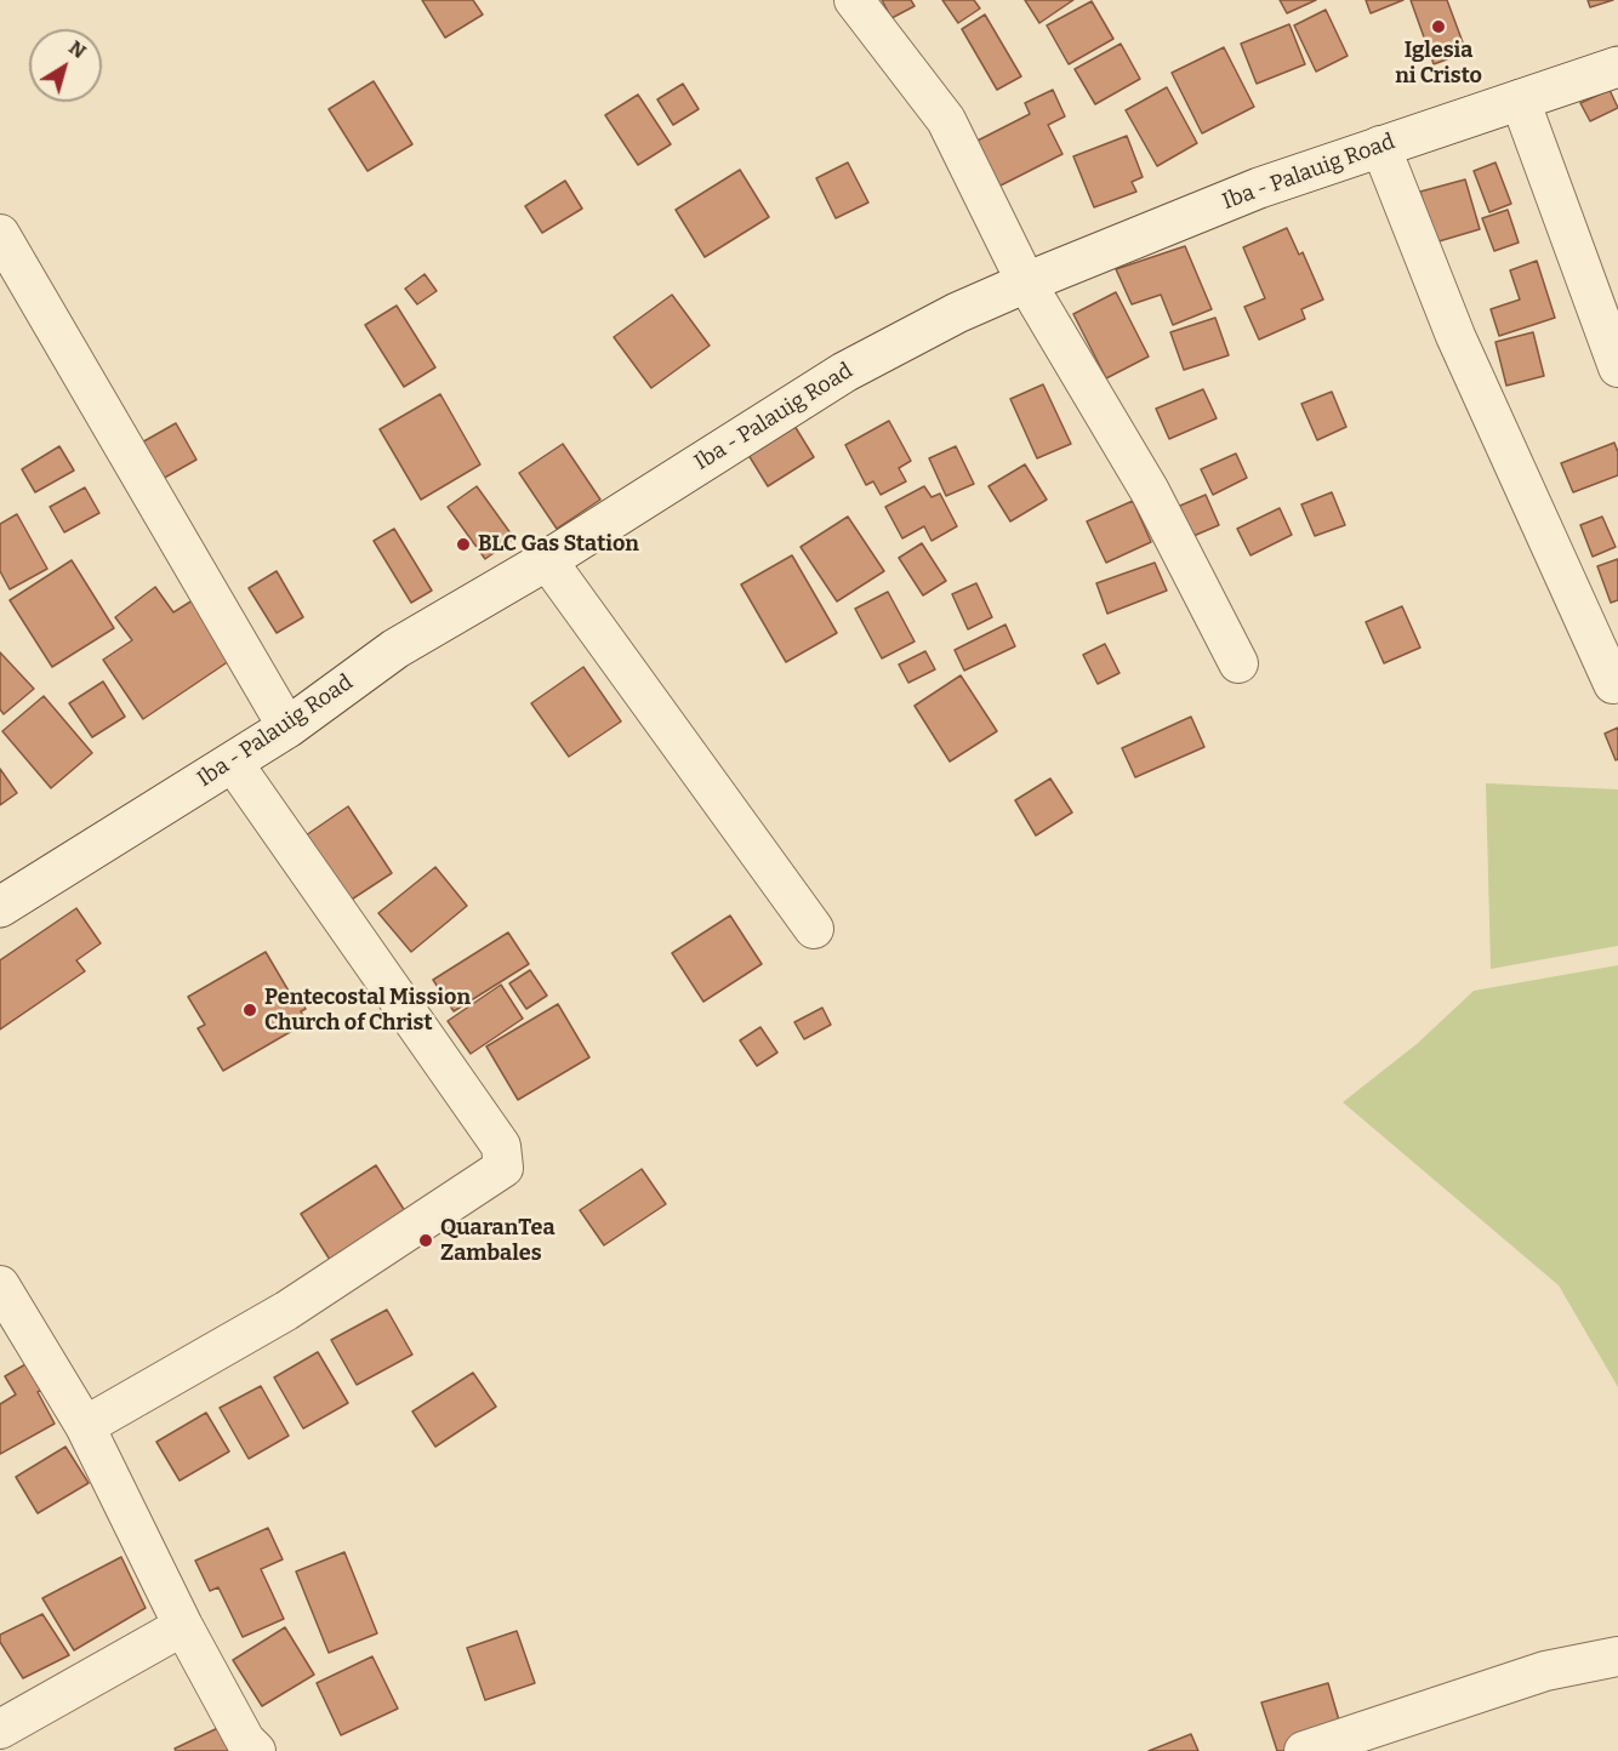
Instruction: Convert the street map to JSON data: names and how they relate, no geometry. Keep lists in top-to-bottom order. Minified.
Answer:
{"streets":{"main road":["Iba - Palauig Road"]},"places":["Iglesia ni Cristo","BLC Gas Station","Pentecostal Mission Church of Christ","QuaranTea Zambales"],"north":"top right"}
